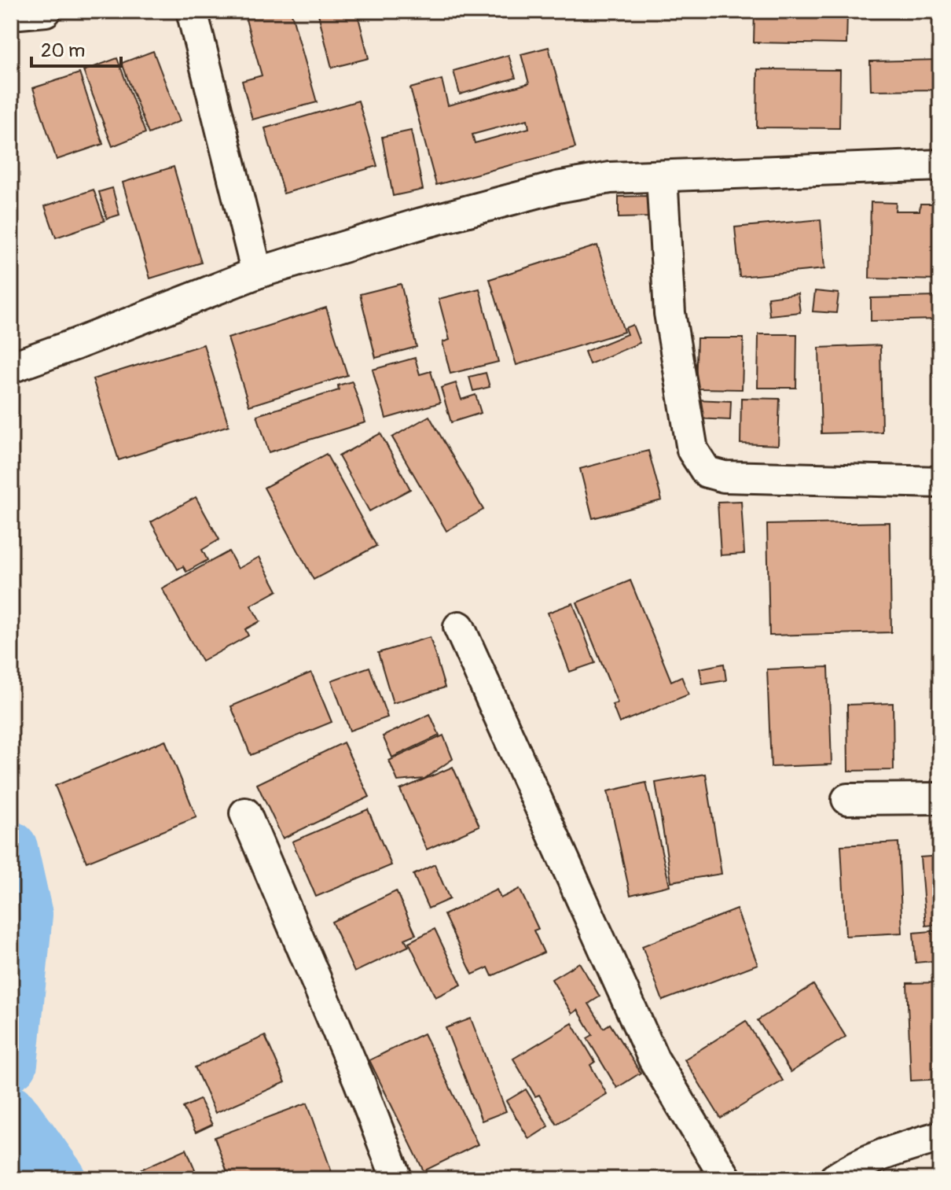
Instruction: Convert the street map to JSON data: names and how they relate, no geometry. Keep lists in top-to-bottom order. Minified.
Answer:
{"scale_bar":"20 m"}
